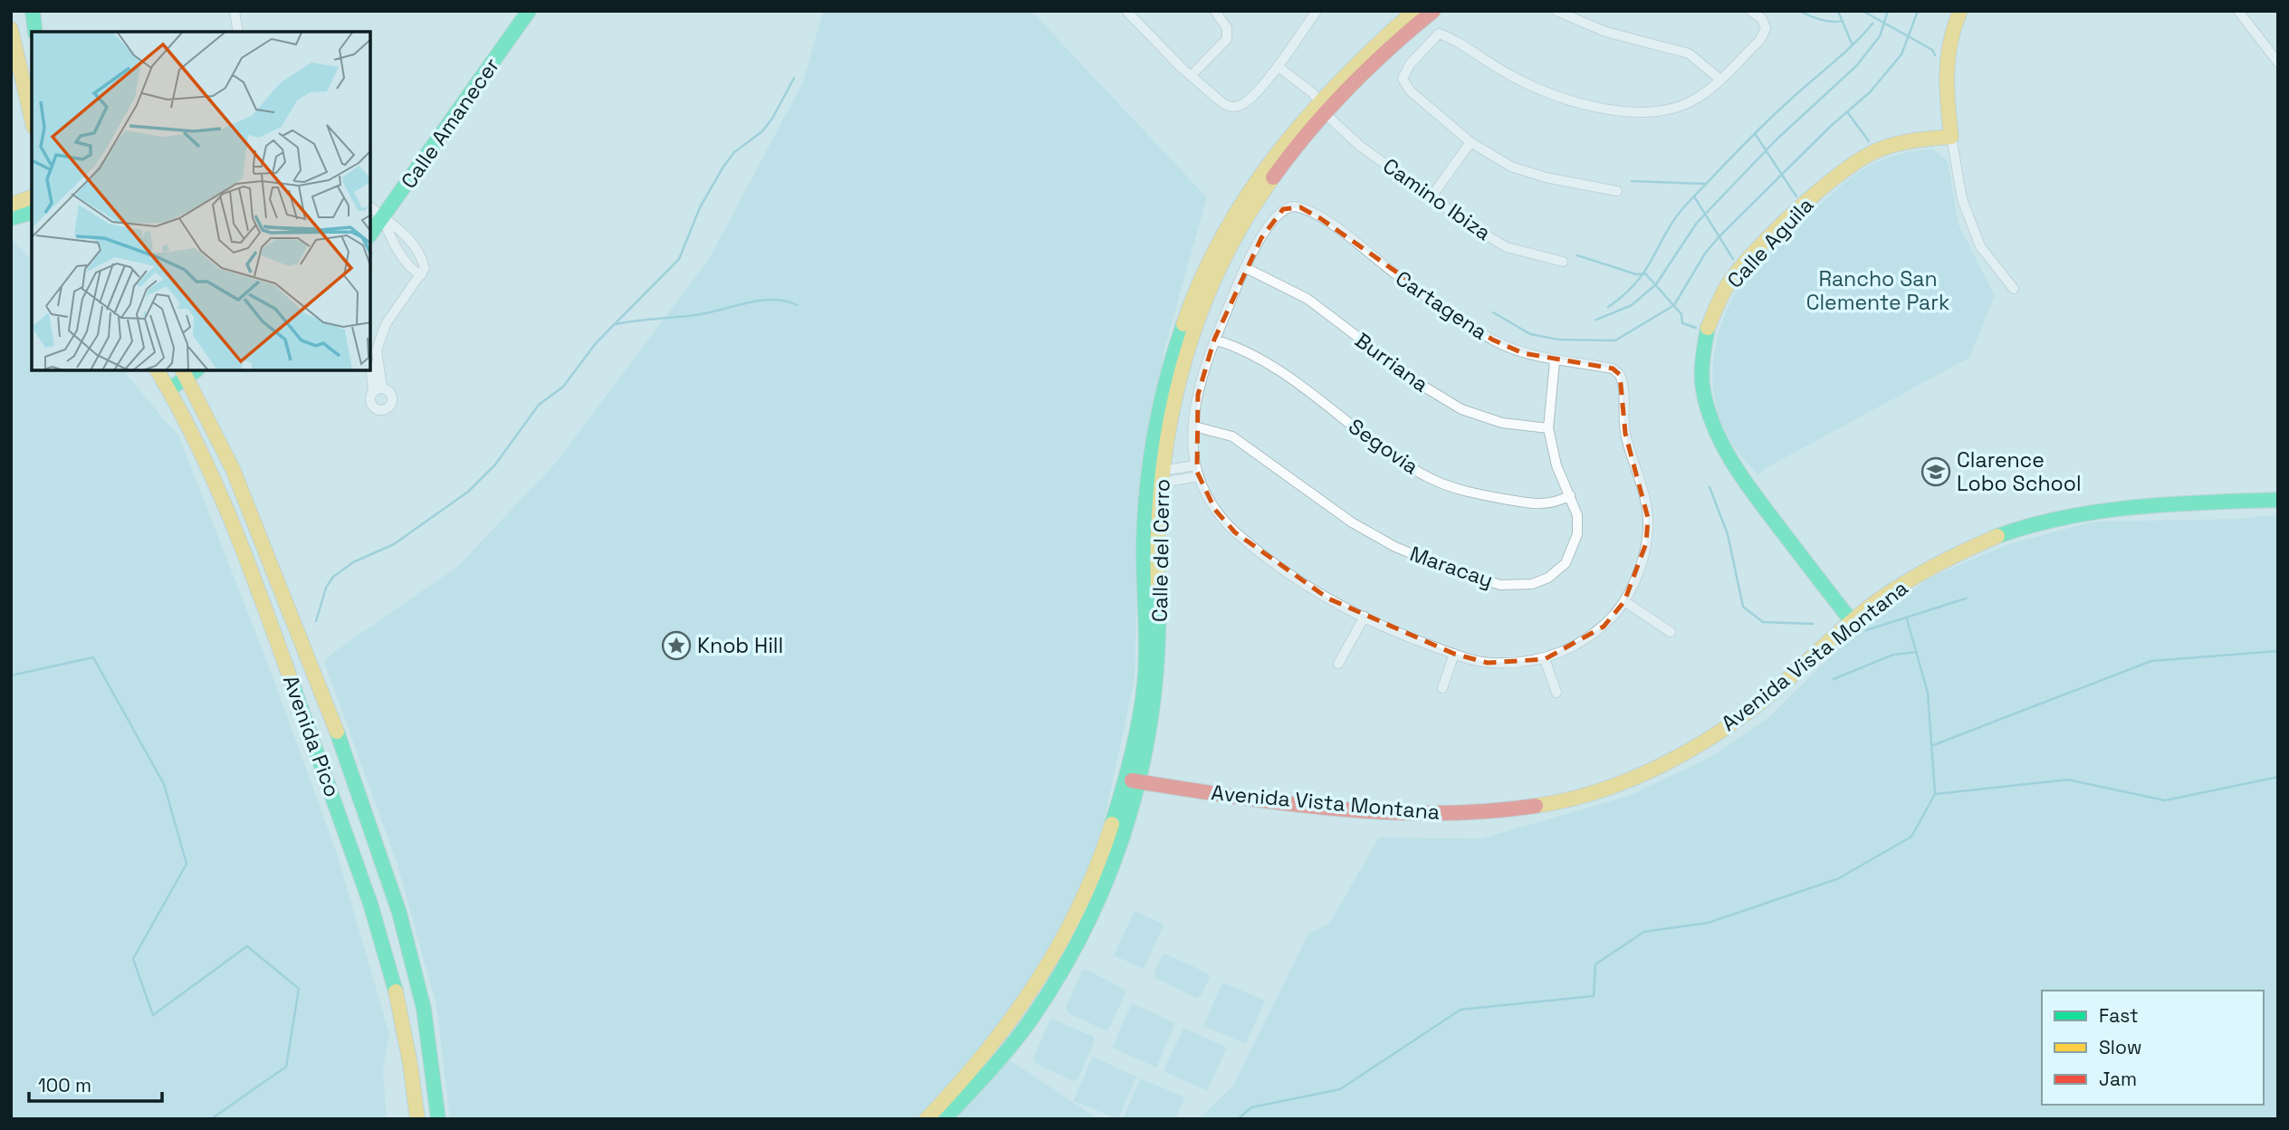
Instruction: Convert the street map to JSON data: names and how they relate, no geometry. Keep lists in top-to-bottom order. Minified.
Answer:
{"streets":{"main road":["Calle Amanecer","Calle Aguila","Calle del Cerro","Avenida Vista Montana","Avenida Pico"],"street":["Camino Ibiza","Cartagena","Burriana","Segovia","Maracay"]},"crossings":[["Camino Ibiza","Calle del Cerro"],["Calle Aguila","Avenida Vista Montana"],["Cartagena","Burriana"],["Cartagena","Maracay"],["Burriana","Maracay"],["Segovia","Maracay"],["Calle del Cerro","Avenida Vista Montana"]],"parks":["Rancho San Clemente Park"],"places":{"school or university":["Clarence Lobo School"],"place":["Knob Hill"]},"legend":["Fast","Slow","Jam"],"scale_bar":"100 m"}
